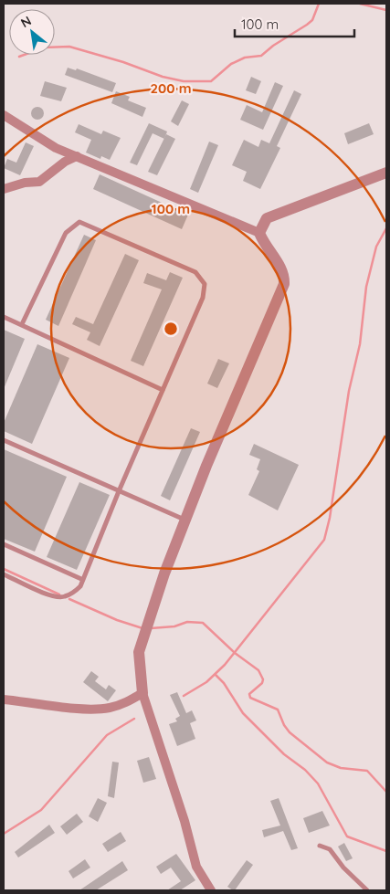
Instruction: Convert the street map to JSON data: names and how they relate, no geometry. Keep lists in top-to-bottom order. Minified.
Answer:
{"scale_bar":"100 m","north":"top left","rings":["200 m","100 m"]}
